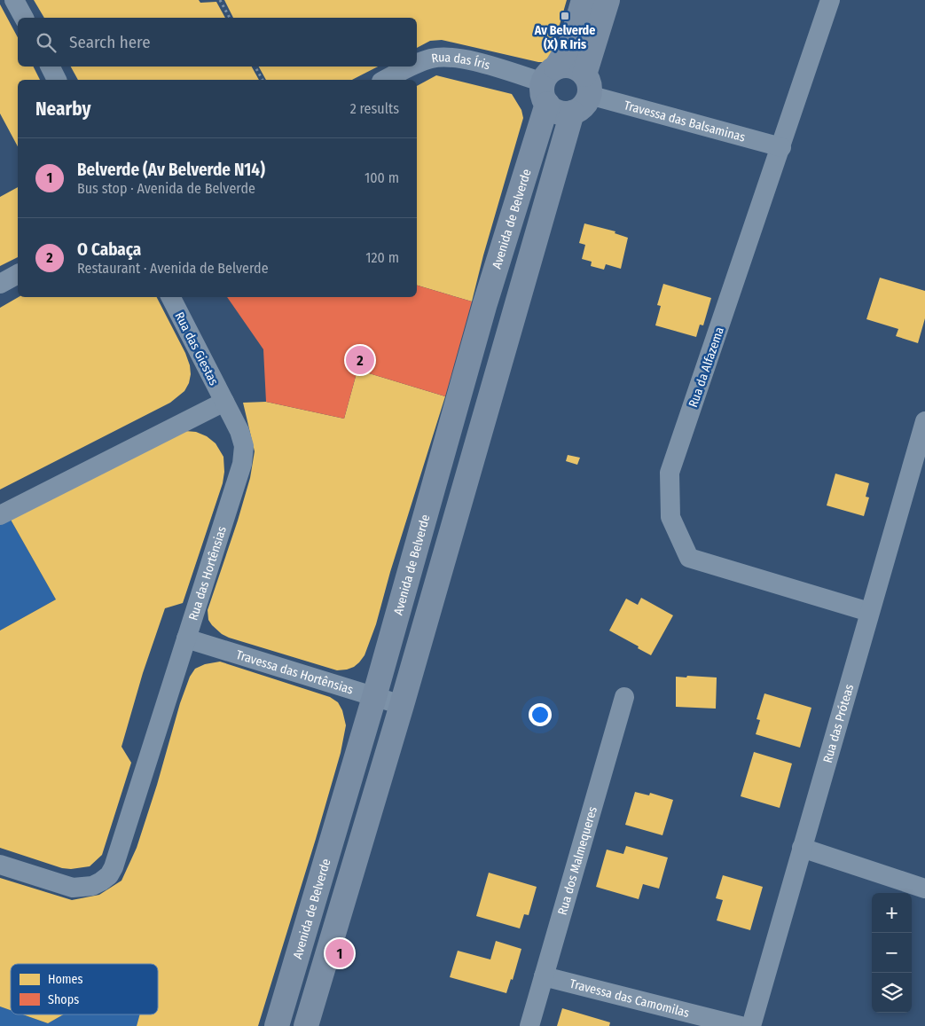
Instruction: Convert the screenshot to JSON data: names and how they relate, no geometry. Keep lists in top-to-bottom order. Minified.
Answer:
{"streets":{"main road":["Avenida de Belverde"],"street":["Rua das Íris","Travessa das Balsaminas","Rua das Giestas","Rua da Alfazema","Rua das Hortênsias","Travessa das Hortênsias","Rua das Próteas","Rua dos Malmequeres","Travessa das Camomilas"]},"crossings":[["Rua das Íris","Travessa das Balsaminas"],["Rua das Íris","Avenida de Belverde"],["Travessa das Balsaminas","Avenida de Belverde"],["Travessa das Balsaminas","Rua da Alfazema"],["Avenida de Belverde","Travessa das Hortênsias"],["Rua das Giestas","Rua das Hortênsias"],["Rua da Alfazema","Rua das Próteas"],["Rua das Hortênsias","Travessa das Hortênsias"],["Rua dos Malmequeres","Travessa das Camomilas"]],"places":{"transit":["Av Belverde (X) R Iris"]},"legend":["Homes","Shops"],"page":{"search":"Search here","heading":["Nearby","2 results"],"list":[{"mark":"1","name":"Belverde (Av Belverde N14)","note":"Bus stop · Avenida de Belverde","value":"100 m"},{"mark":"2","name":"O Cabaça","note":"Restaurant · Avenida de Belverde","value":"120 m"}],"pins":["2","1"],"map_buttons":["+","−"]}}
